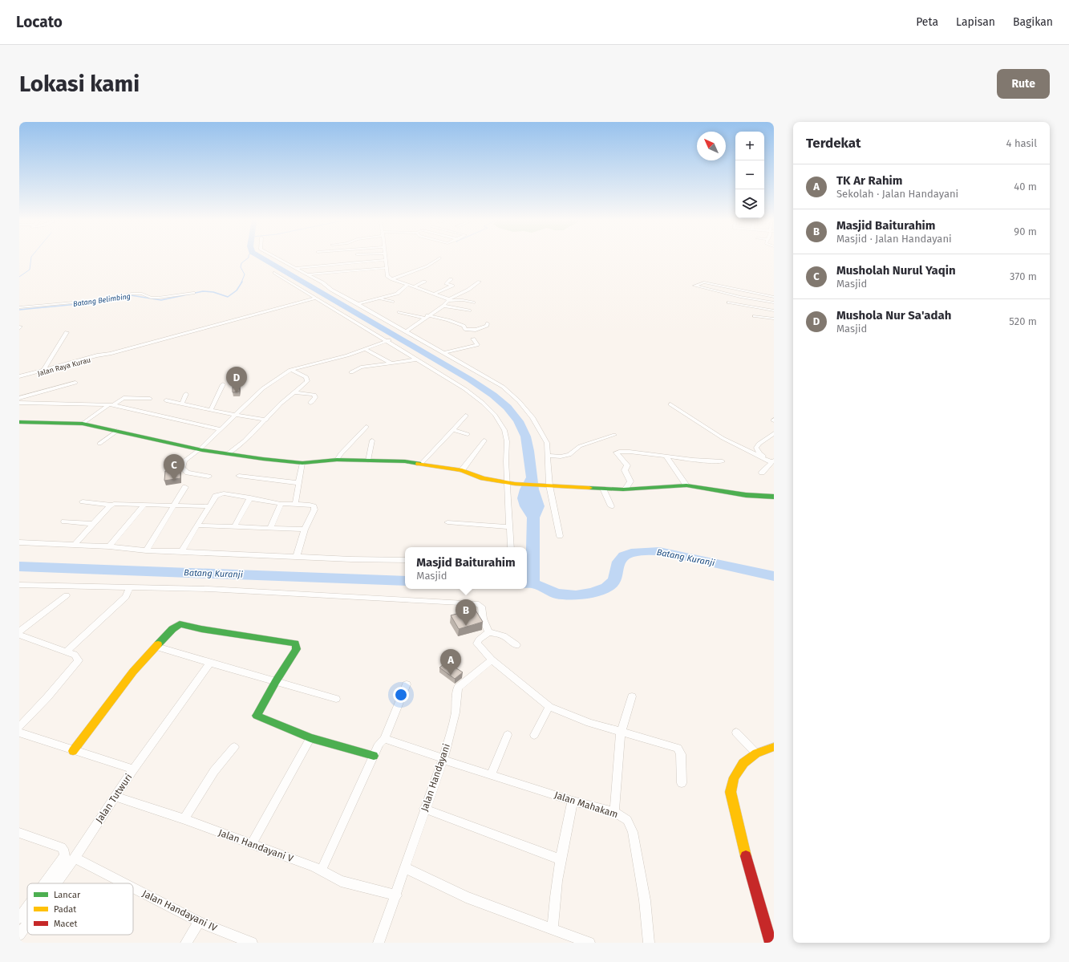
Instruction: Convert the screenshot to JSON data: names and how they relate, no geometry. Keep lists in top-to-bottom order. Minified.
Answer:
{"streets":{"street":["Jalan Raya Kurau","Jalan Handayani","Jalan Tutwuri","Jalan Mahakam","Jalan Handayani V","Jalan Handayani IV"]},"crossings":[["Jalan Handayani","Jalan Mahakam"],["Jalan Handayani","Jalan Handayani V"],["Jalan Tutwuri","Jalan Handayani V"],["Jalan Tutwuri","Jalan Handayani IV"]],"water":["Batang Belimbing","Batang Kuranji"],"legend":["Lancar","Padat","Macet"],"north":"top left","page":{"header":"Locato","nav":["Peta","Lapisan","Bagikan"],"buttons":"Rute","title":"Lokasi kami","heading":["Terdekat","4 hasil"],"map_buttons":["+","−"],"list":[{"mark":"A","name":"TK Ar Rahim","note":"Sekolah · Jalan Handayani","value":"40 m"},{"mark":"B","name":"Masjid Baiturahim","note":"Masjid · Jalan Handayani","value":"90 m"},{"mark":"C","name":"Musholah Nurul Yaqin","note":"Masjid","value":"370 m"},{"mark":"D","name":"Mushola Nur Sa'adah","note":"Masjid","value":"520 m"}],"pins":["D","C","B","A"],"popup":["Masjid Baiturahim","Masjid"]}}
